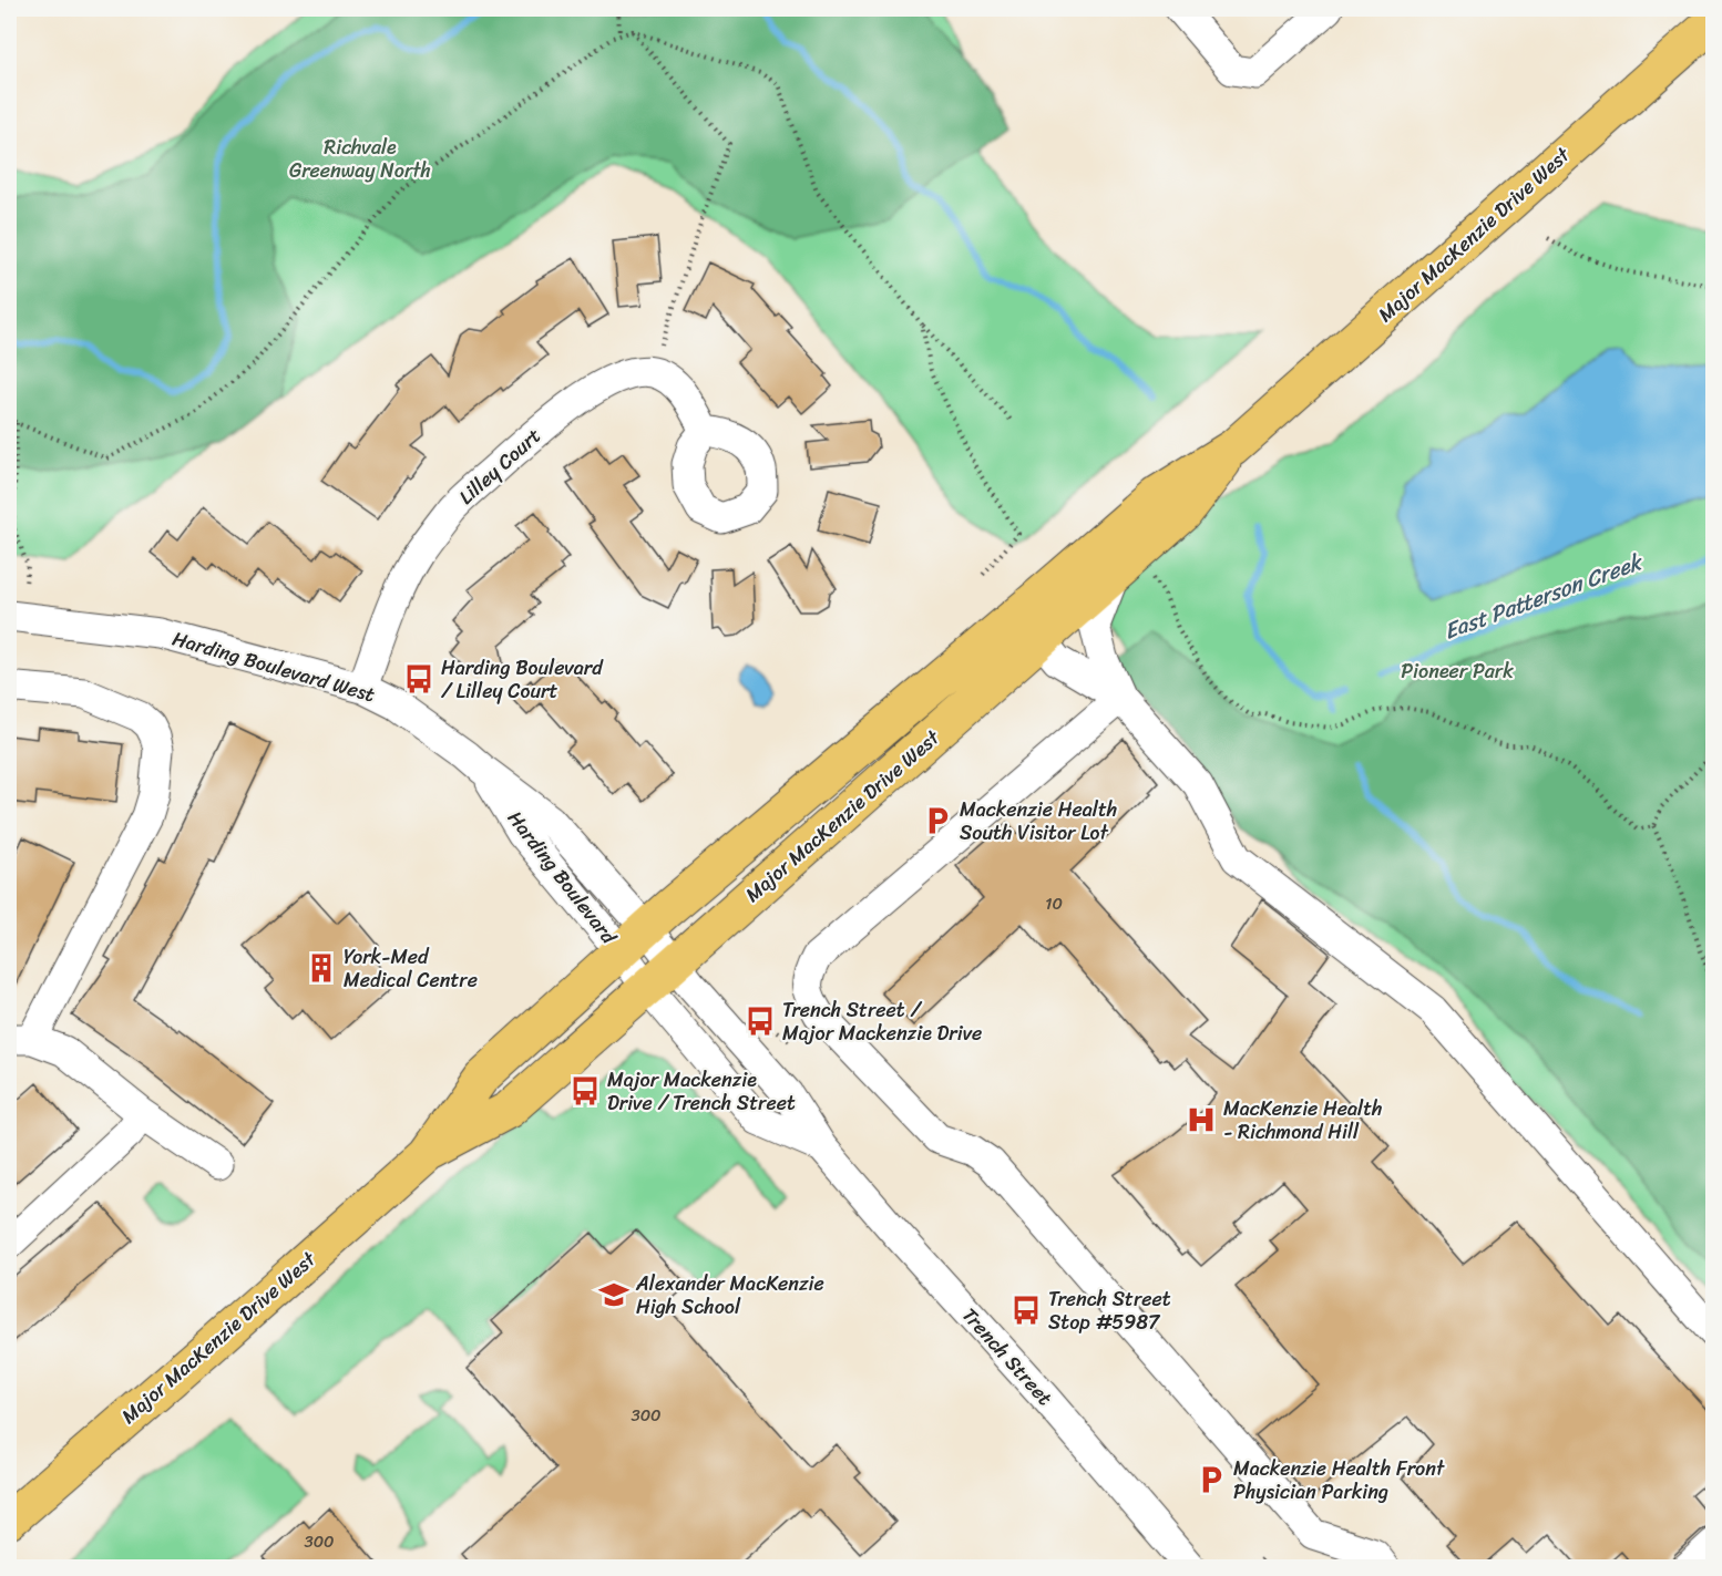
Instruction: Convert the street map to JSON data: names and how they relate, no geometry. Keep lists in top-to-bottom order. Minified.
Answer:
{"streets":{"main road":["Major MacKenzie Drive West"],"street":["Lilley Court","Harding Boulevard West","Harding Boulevard","Trench Street"]},"crossings":[["Major MacKenzie Drive West","Harding Boulevard"],["Major MacKenzie Drive West","Trench Street"],["Lilley Court","Harding Boulevard West"],["Harding Boulevard West","Harding Boulevard"],["Harding Boulevard","Trench Street"]],"water":["East Patterson Creek"],"parks":["Richvale Greenway North","Pioneer Park"],"places":{"bus stop":["Harding Boulevard / Lilley Court","Trench Street / Major Mackenzie Drive","Major Mackenzie Drive / Trench Street","Trench Street Stop #5987"],"parking":["Mackenzie Health South Visitor Lot","Mackenzie Health Front Physician Parking"],"building":["York-Med Medical Centre"],"hospital":["MacKenzie Health - Richmond Hill"],"school or university":["Alexander MacKenzie High School"]},"house_numbers":["10","300","300"]}
